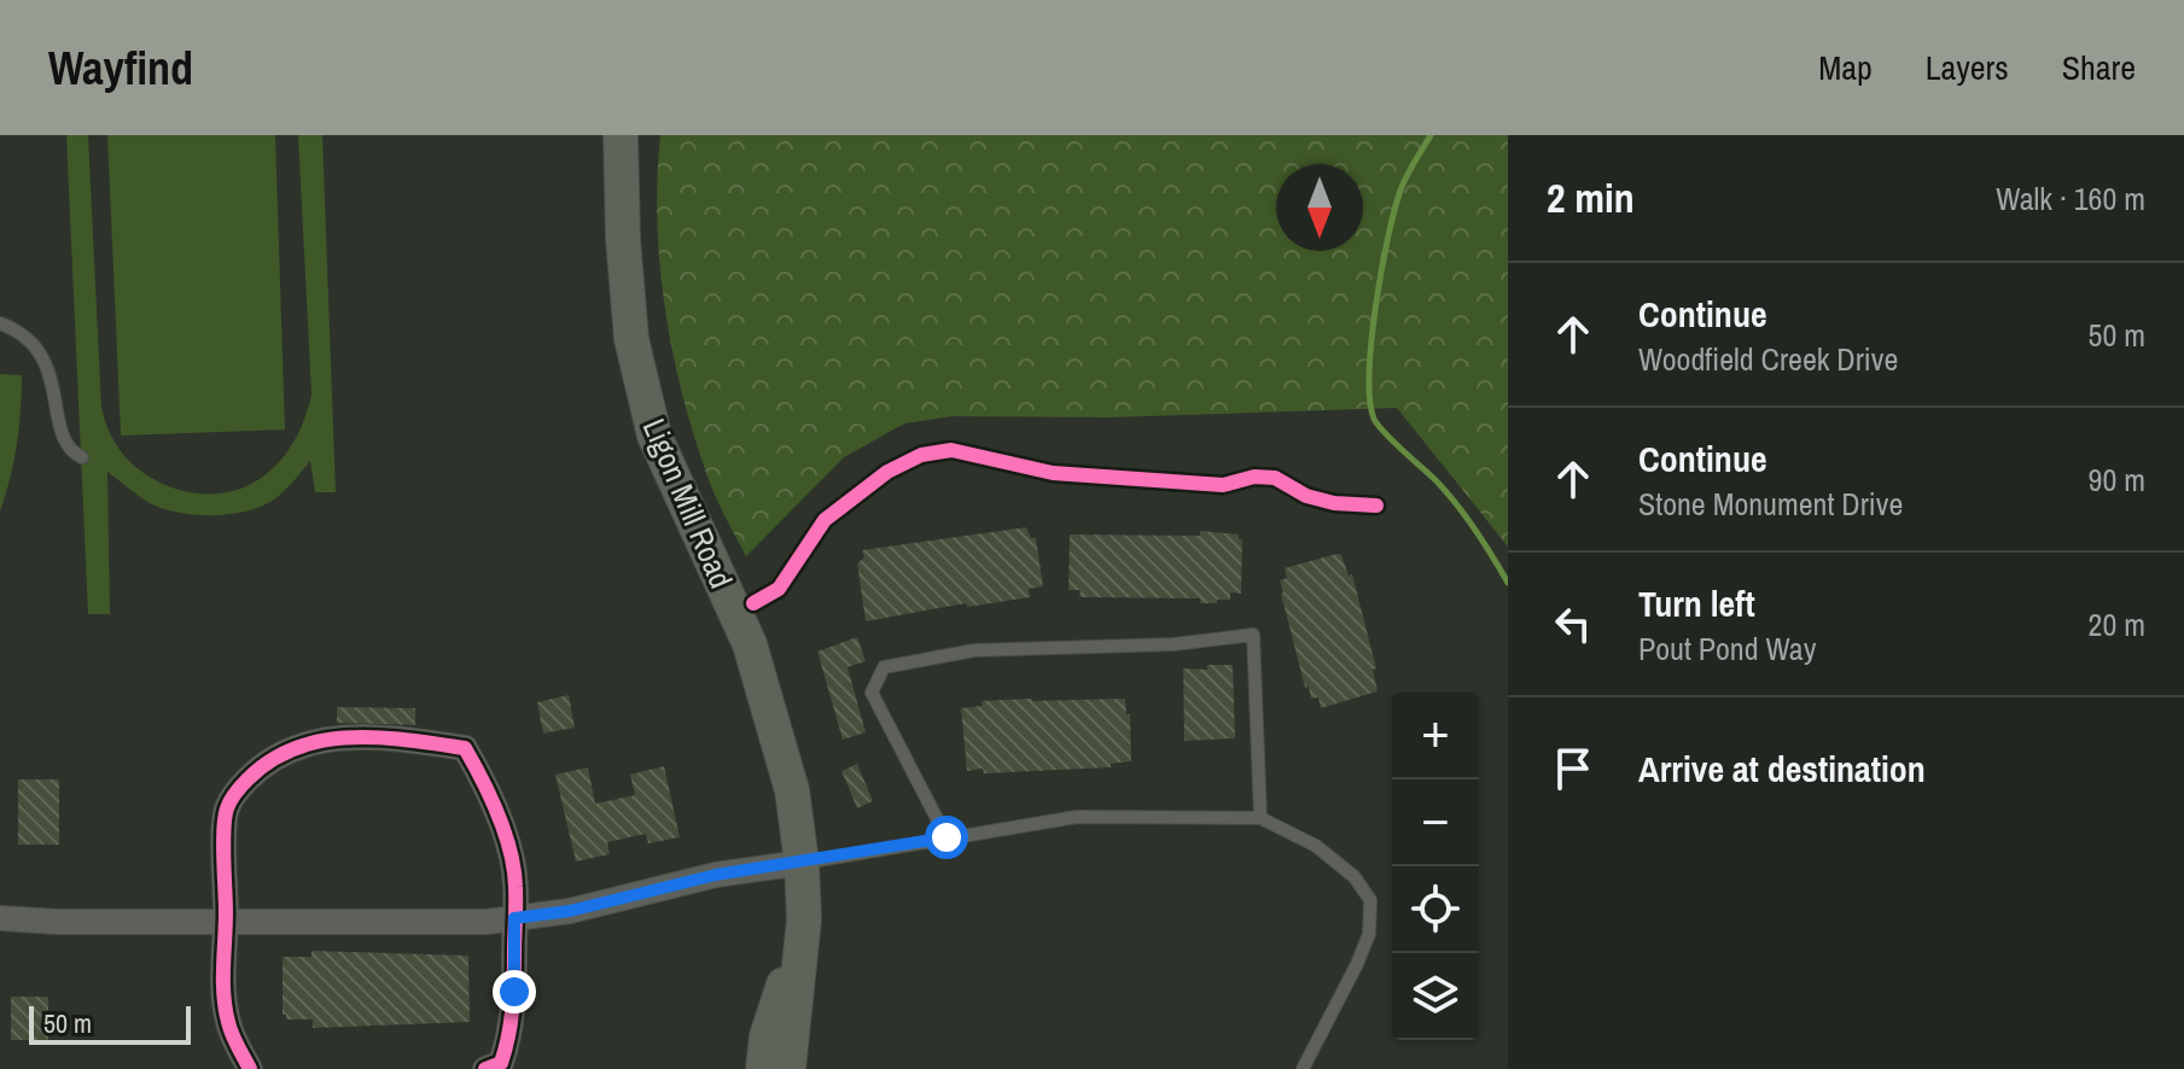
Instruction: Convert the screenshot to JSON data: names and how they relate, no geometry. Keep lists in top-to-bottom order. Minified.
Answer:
{"streets":{"main road":["Ligon Mill Road"]},"scale_bar":"50 m","north":"bottom","page":{"header":"Wayfind","nav":["Map","Layers","Share"],"heading":["2 min","Walk · 160 m"],"list":[["Continue","Woodfield Creek Drive","50 m"],["Continue","Stone Monument Drive","90 m"],["Turn left","Pout Pond Way","20 m"],"Arrive at destination"],"map_buttons":["+","−"],"scale":"50 m"}}
